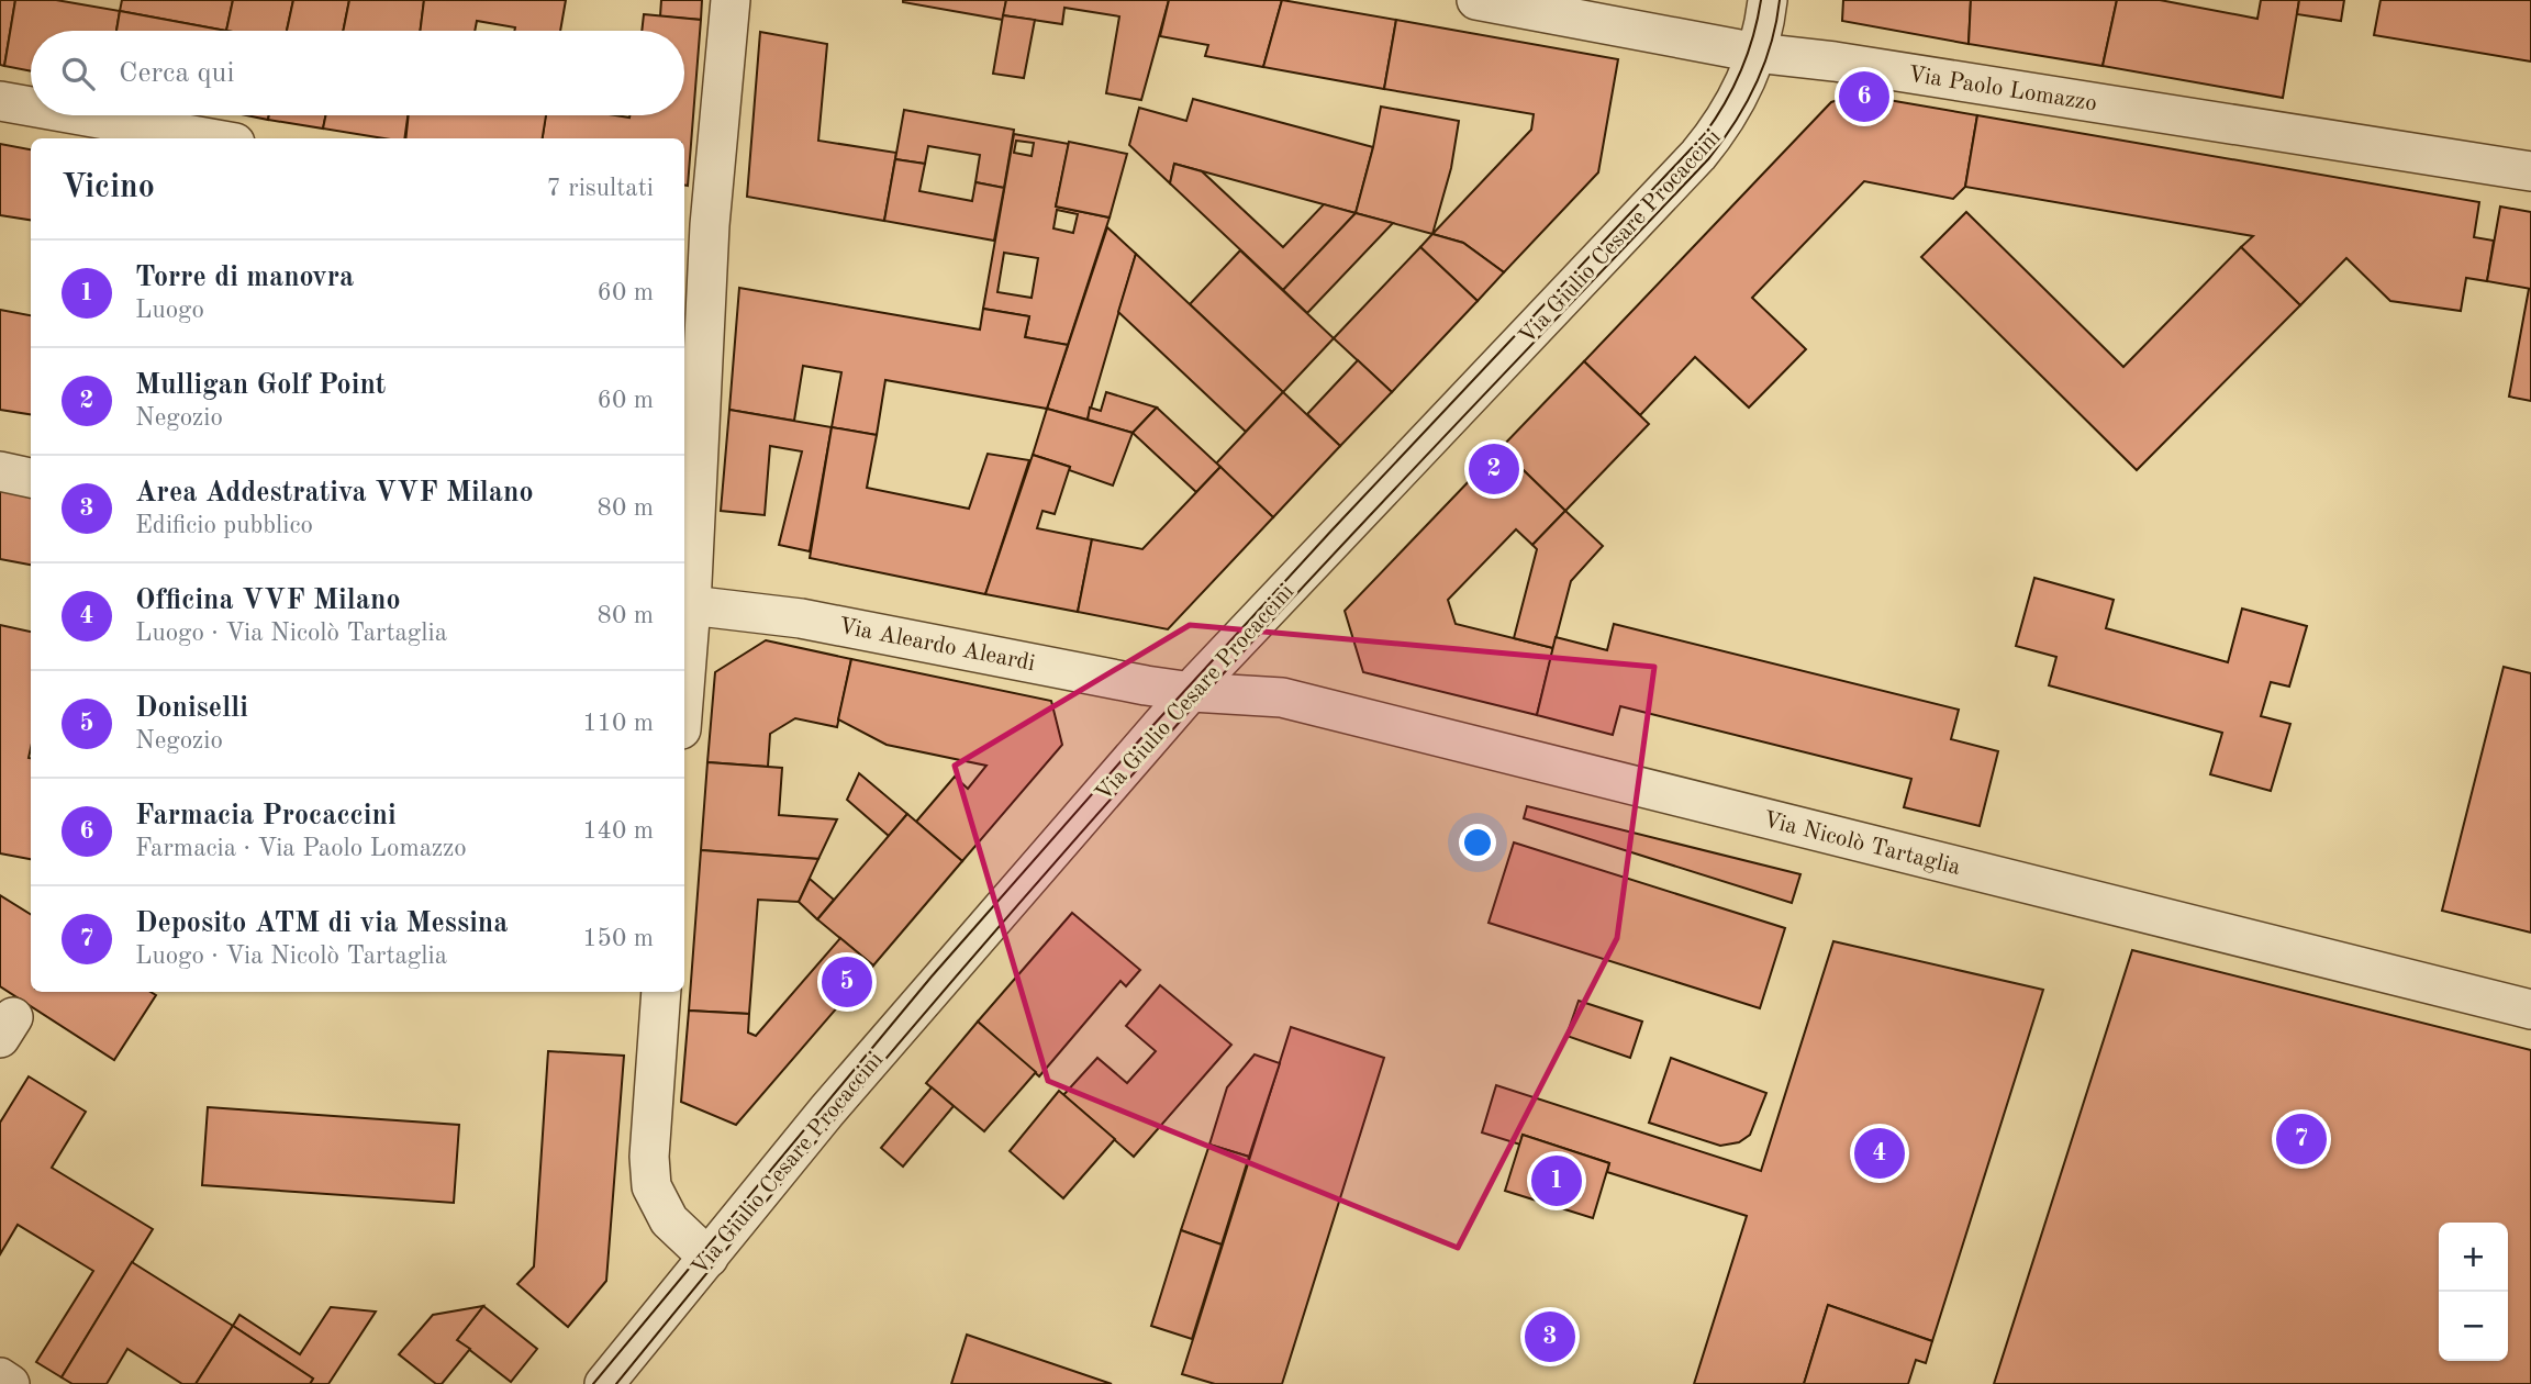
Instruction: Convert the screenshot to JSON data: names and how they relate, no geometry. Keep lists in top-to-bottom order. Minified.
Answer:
{"streets":{"street":["Via Paolo Lomazzo","Via Giulio Cesare Procaccini","Via Aleardo Aleardi","Via Nicolò Tartaglia"]},"crossings":[["Via Paolo Lomazzo","Via Giulio Cesare Procaccini"],["Via Giulio Cesare Procaccini","Via Aleardo Aleardi"],["Via Giulio Cesare Procaccini","Via Nicolò Tartaglia"],["Via Aleardo Aleardi","Via Nicolò Tartaglia"]],"page":{"search":"Cerca qui","pins":["6","2","5","7","4","1","3"],"heading":["Vicino","7 risultati"],"list":[{"mark":"1","name":"Torre di manovra","note":"Luogo","value":"60 m"},{"mark":"2","name":"Mulligan Golf Point","note":"Negozio","value":"60 m"},{"mark":"3","name":"Area Addestrativa VVF Milano","note":"Edificio pubblico","value":"80 m"},{"mark":"4","name":"Officina VVF Milano","note":"Luogo · Via Nicolò Tartaglia","value":"80 m"},{"mark":"5","name":"Doniselli","note":"Negozio","value":"110 m"},{"mark":"6","name":"Farmacia Procaccini","note":"Farmacia · Via Paolo Lomazzo","value":"140 m"},{"mark":"7","name":"Deposito ATM di via Messina","note":"Luogo · Via Nicolò Tartaglia","value":"150 m"}],"map_buttons":["+","−"]}}
